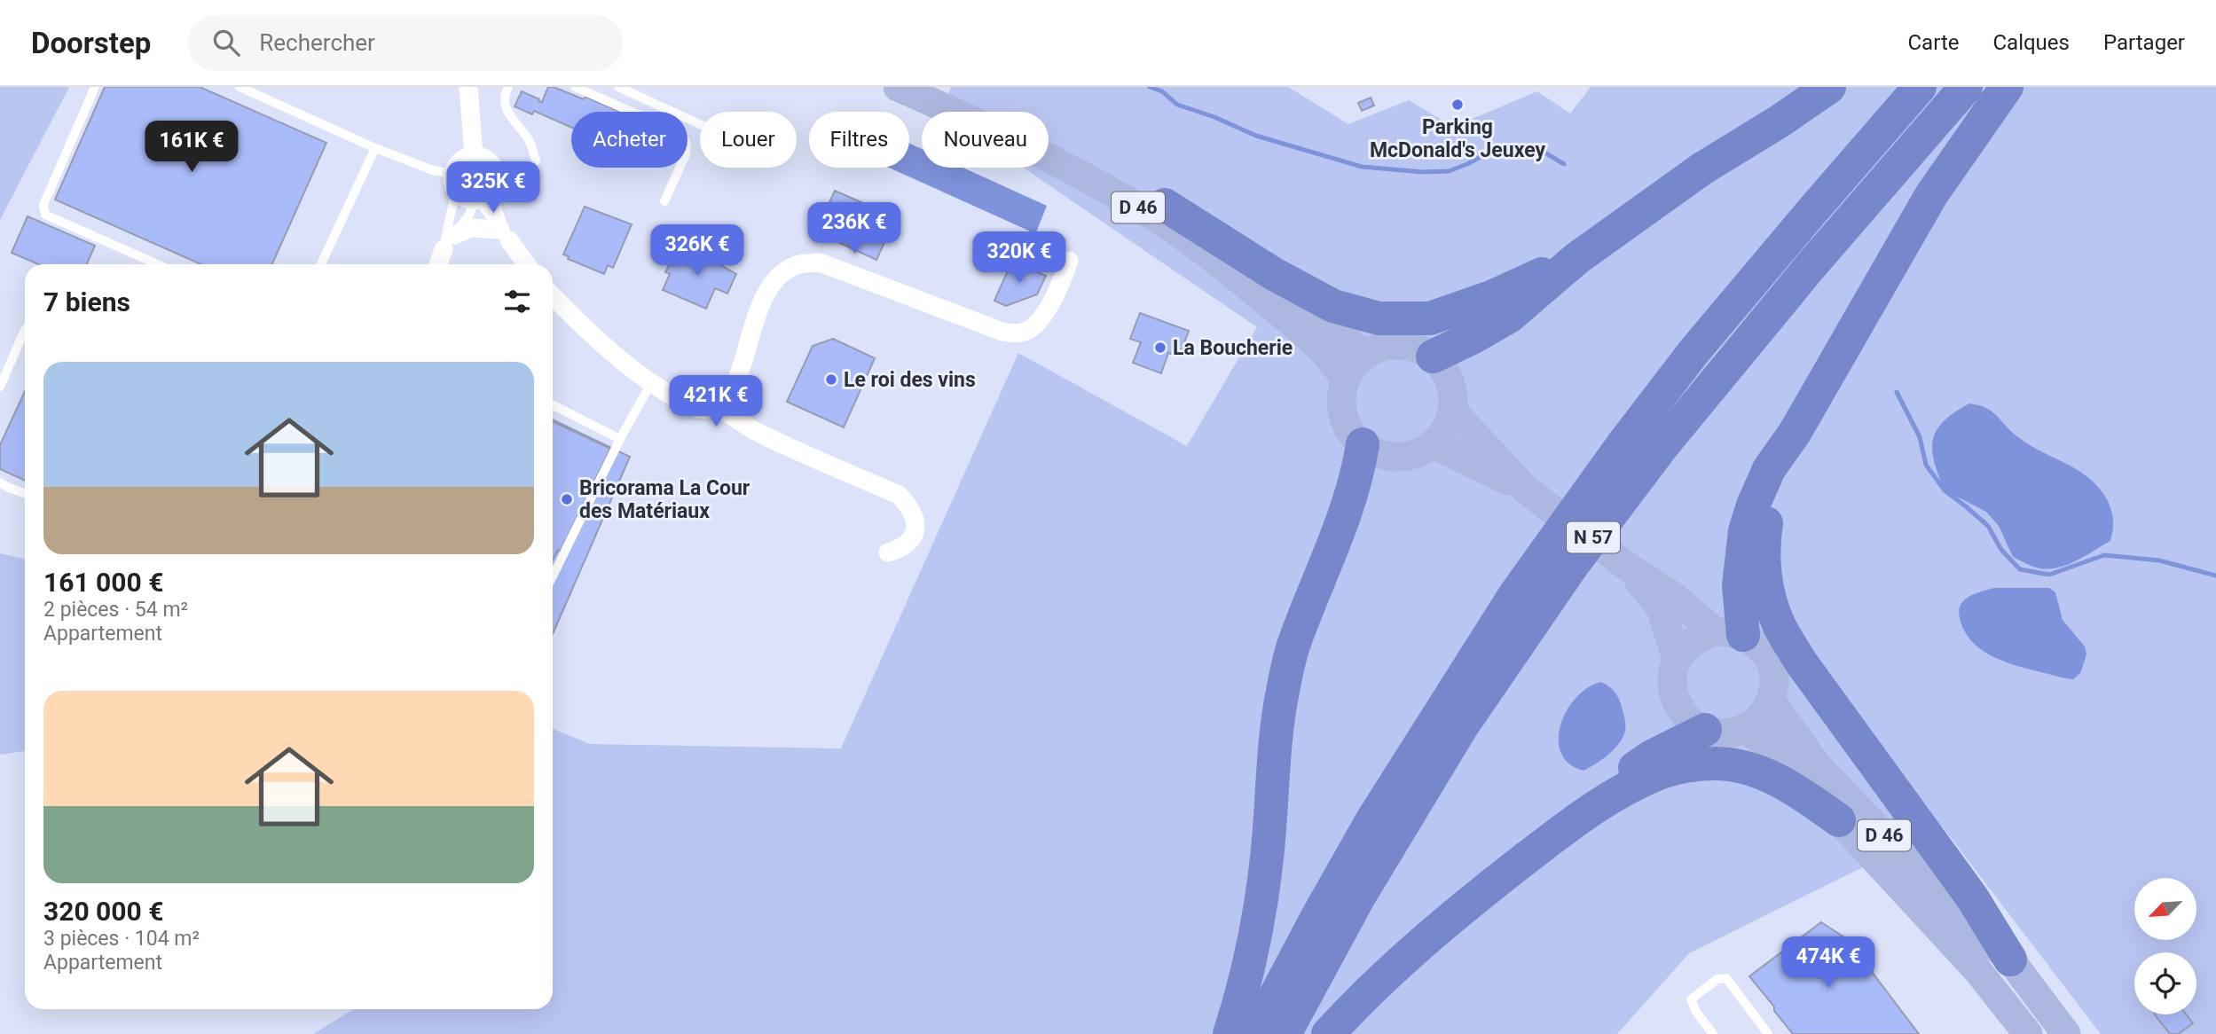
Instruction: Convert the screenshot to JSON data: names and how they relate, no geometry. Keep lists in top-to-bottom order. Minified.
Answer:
{"streets":{"highway":["N 57"],"main road":["D 46"]},"places":["Parking McDonald's Jeuxey","La Boucherie","Le roi des vins","Bricorama La Cour des Matériaux"],"north":"bottom left","page":{"header":"Doorstep","search":"Rechercher","nav":["Carte","Calques","Partager"],"chip":["Acheter","Louer","Filtres","Nouveau"],"price":["161K €","325K €","236K €","326K €","320K €","421K €","474K €"],"heading":"7 biens","list":[{"name":"161 000 €","note":"2 pièces · 54 m² · Appartement"},{"name":"320 000 €","note":"3 pièces · 104 m² · Appartement"}]}}
